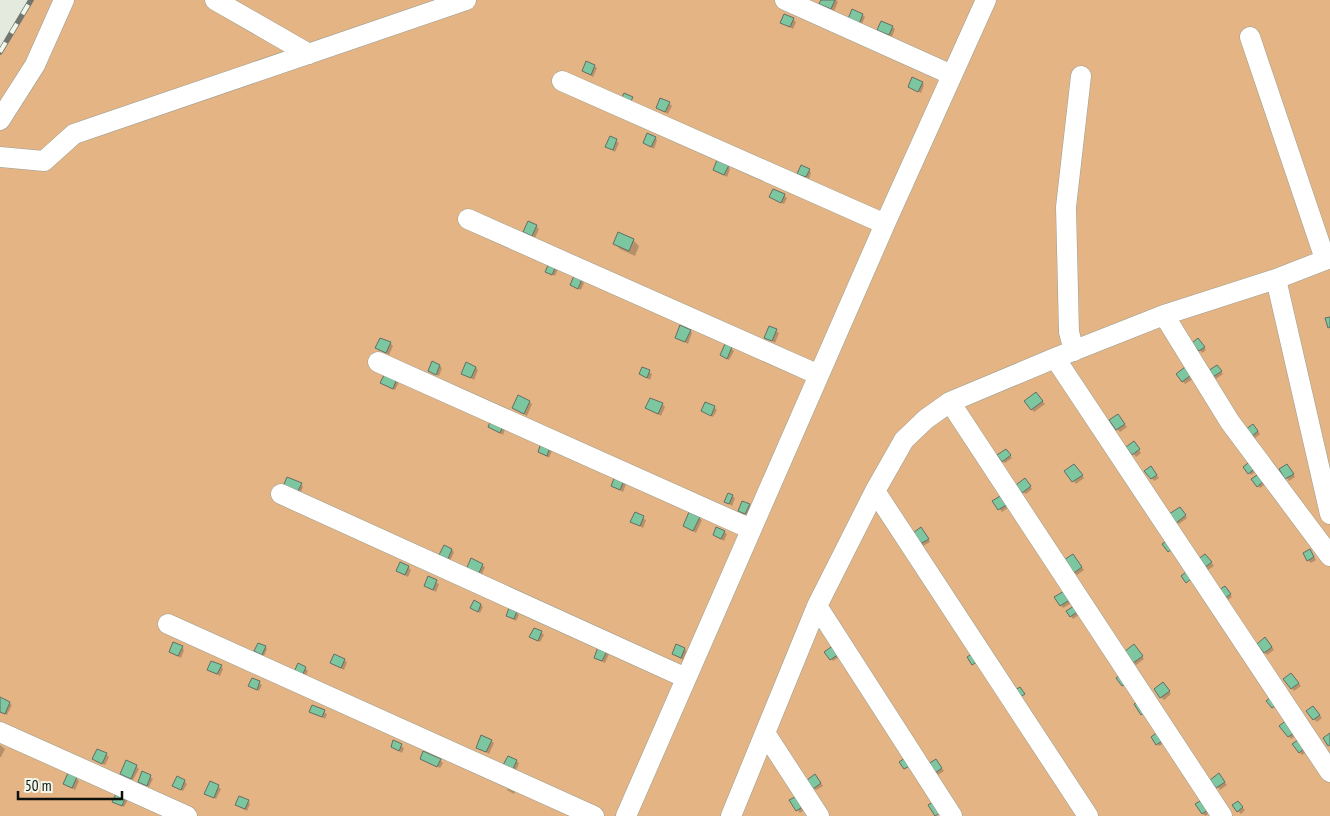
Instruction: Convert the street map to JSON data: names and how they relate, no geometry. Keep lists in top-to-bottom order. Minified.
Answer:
{"scale_bar":"50 m"}
